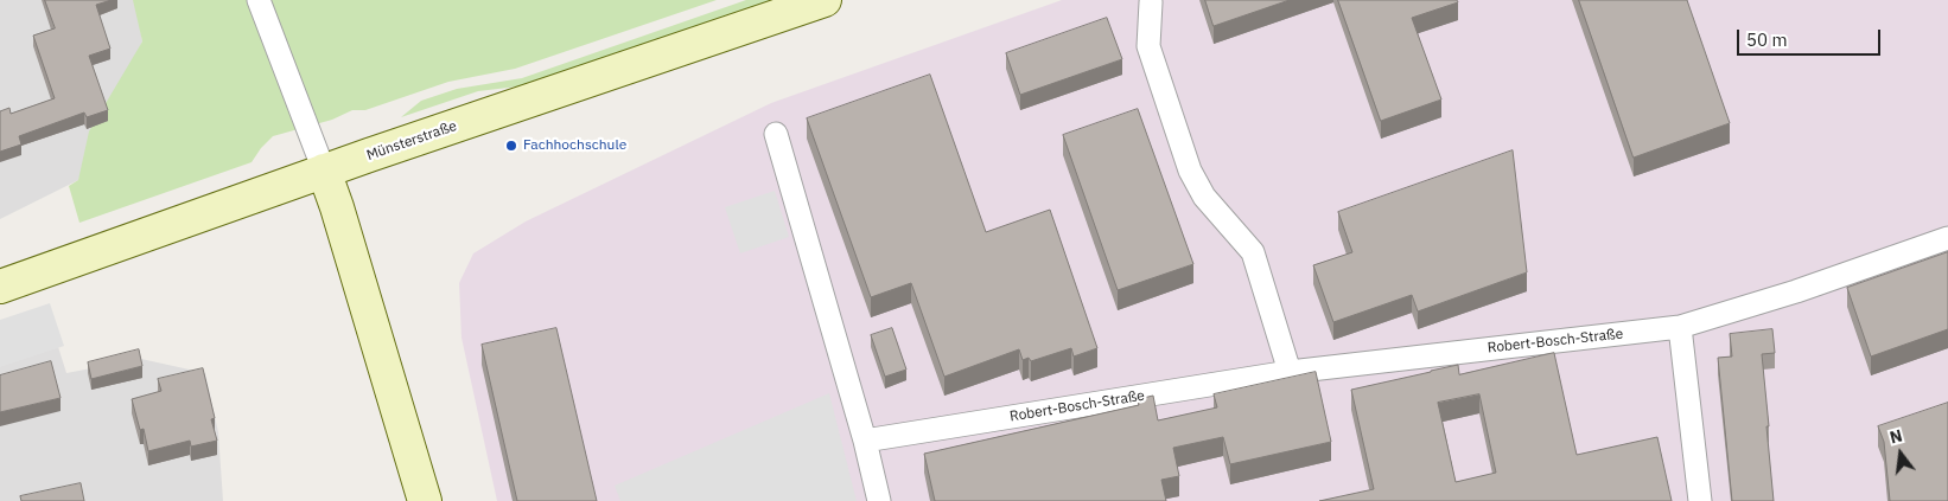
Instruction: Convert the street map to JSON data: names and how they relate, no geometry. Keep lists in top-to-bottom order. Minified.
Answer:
{"streets":{"main road":["Münsterstraße"],"street":["Robert-Bosch-Straße"]},"places":["Fachhochschule"],"scale_bar":"50 m","north":"top"}
